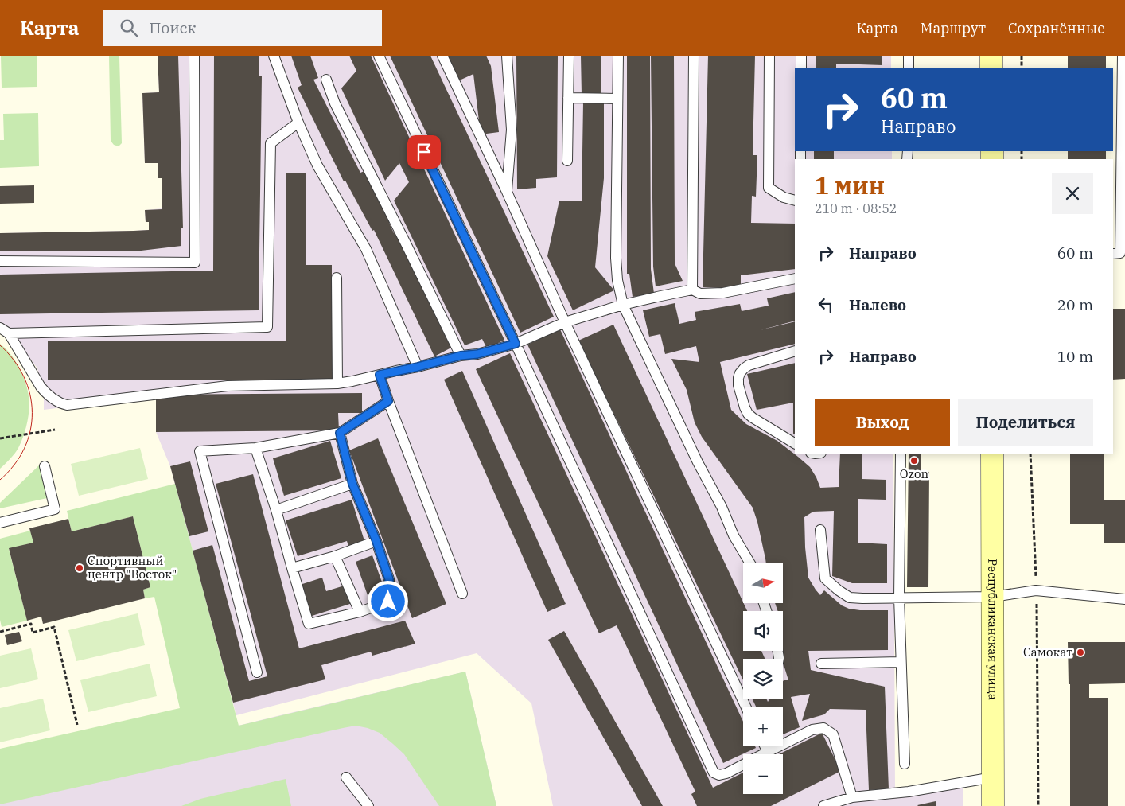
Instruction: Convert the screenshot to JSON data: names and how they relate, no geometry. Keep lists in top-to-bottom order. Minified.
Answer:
{"streets":{"main road":["Республиканская улица"]},"places":["Ozon","Спортивный центр \"Восток\"","Самокат"],"north":"right","page":{"header":"Карта","search":"Поиск","nav":["Карта","Маршрут","Сохранённые"],"turn":["60 m","Направо"],"heading":["1 мин","210 m · 08:52"],"list":[{"name":"Направо","value":"60 m"},{"name":"Налево","value":"20 m"},{"name":"Направо","value":"10 m"}],"buttons":["Выход","Поделиться"],"map_buttons":["+","−"]}}
